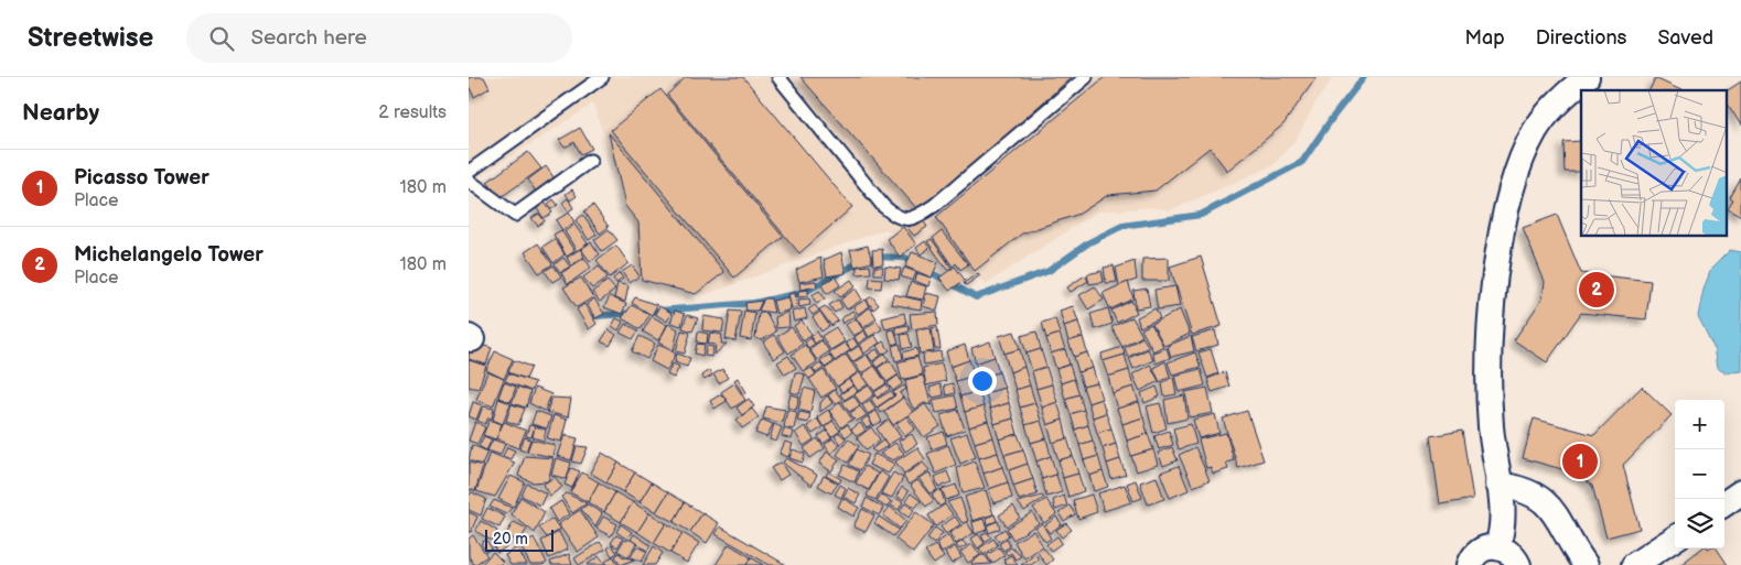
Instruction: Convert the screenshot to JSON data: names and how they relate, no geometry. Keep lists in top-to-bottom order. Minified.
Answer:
{"scale_bar":"20 m","page":{"header":"Streetwise","search":"Search here","nav":["Map","Directions","Saved"],"heading":["Nearby","2 results"],"list":[{"mark":"1","name":"Picasso Tower","note":"Place","value":"180 m"},{"mark":"2","name":"Michelangelo Tower","note":"Place","value":"180 m"}],"pins":["2","1"],"map_buttons":["+","−"],"scale":"20 m"}}
